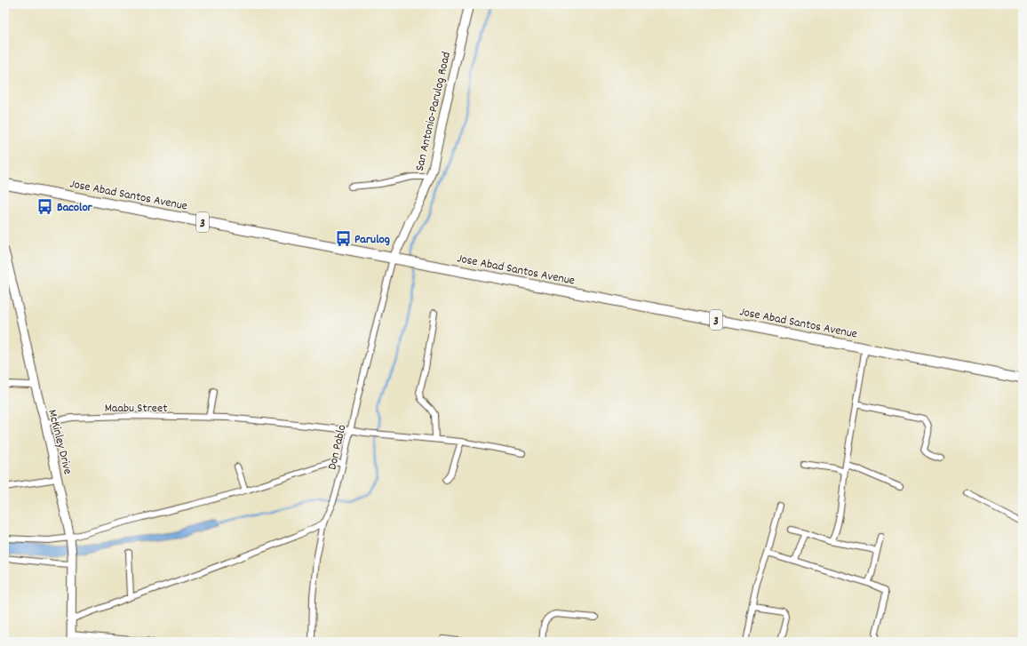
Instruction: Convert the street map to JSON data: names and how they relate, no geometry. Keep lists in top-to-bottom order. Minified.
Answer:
{"streets":{"highway":["Jose Abad Santos Avenue","3"],"main road":["San Antonio-Parulog Road","McKinley Drive"],"street":["Maabu Street","Don Pablo"]},"crossings":[["San Antonio-Parulog Road","Jose Abad Santos Avenue"],["San Antonio-Parulog Road","Don Pablo"],["Jose Abad Santos Avenue","Don Pablo"],["Maabu Street","McKinley Drive"],["Maabu Street","Don Pablo"]],"places":{"bus stop":["Bacolor","Parulog"]}}
